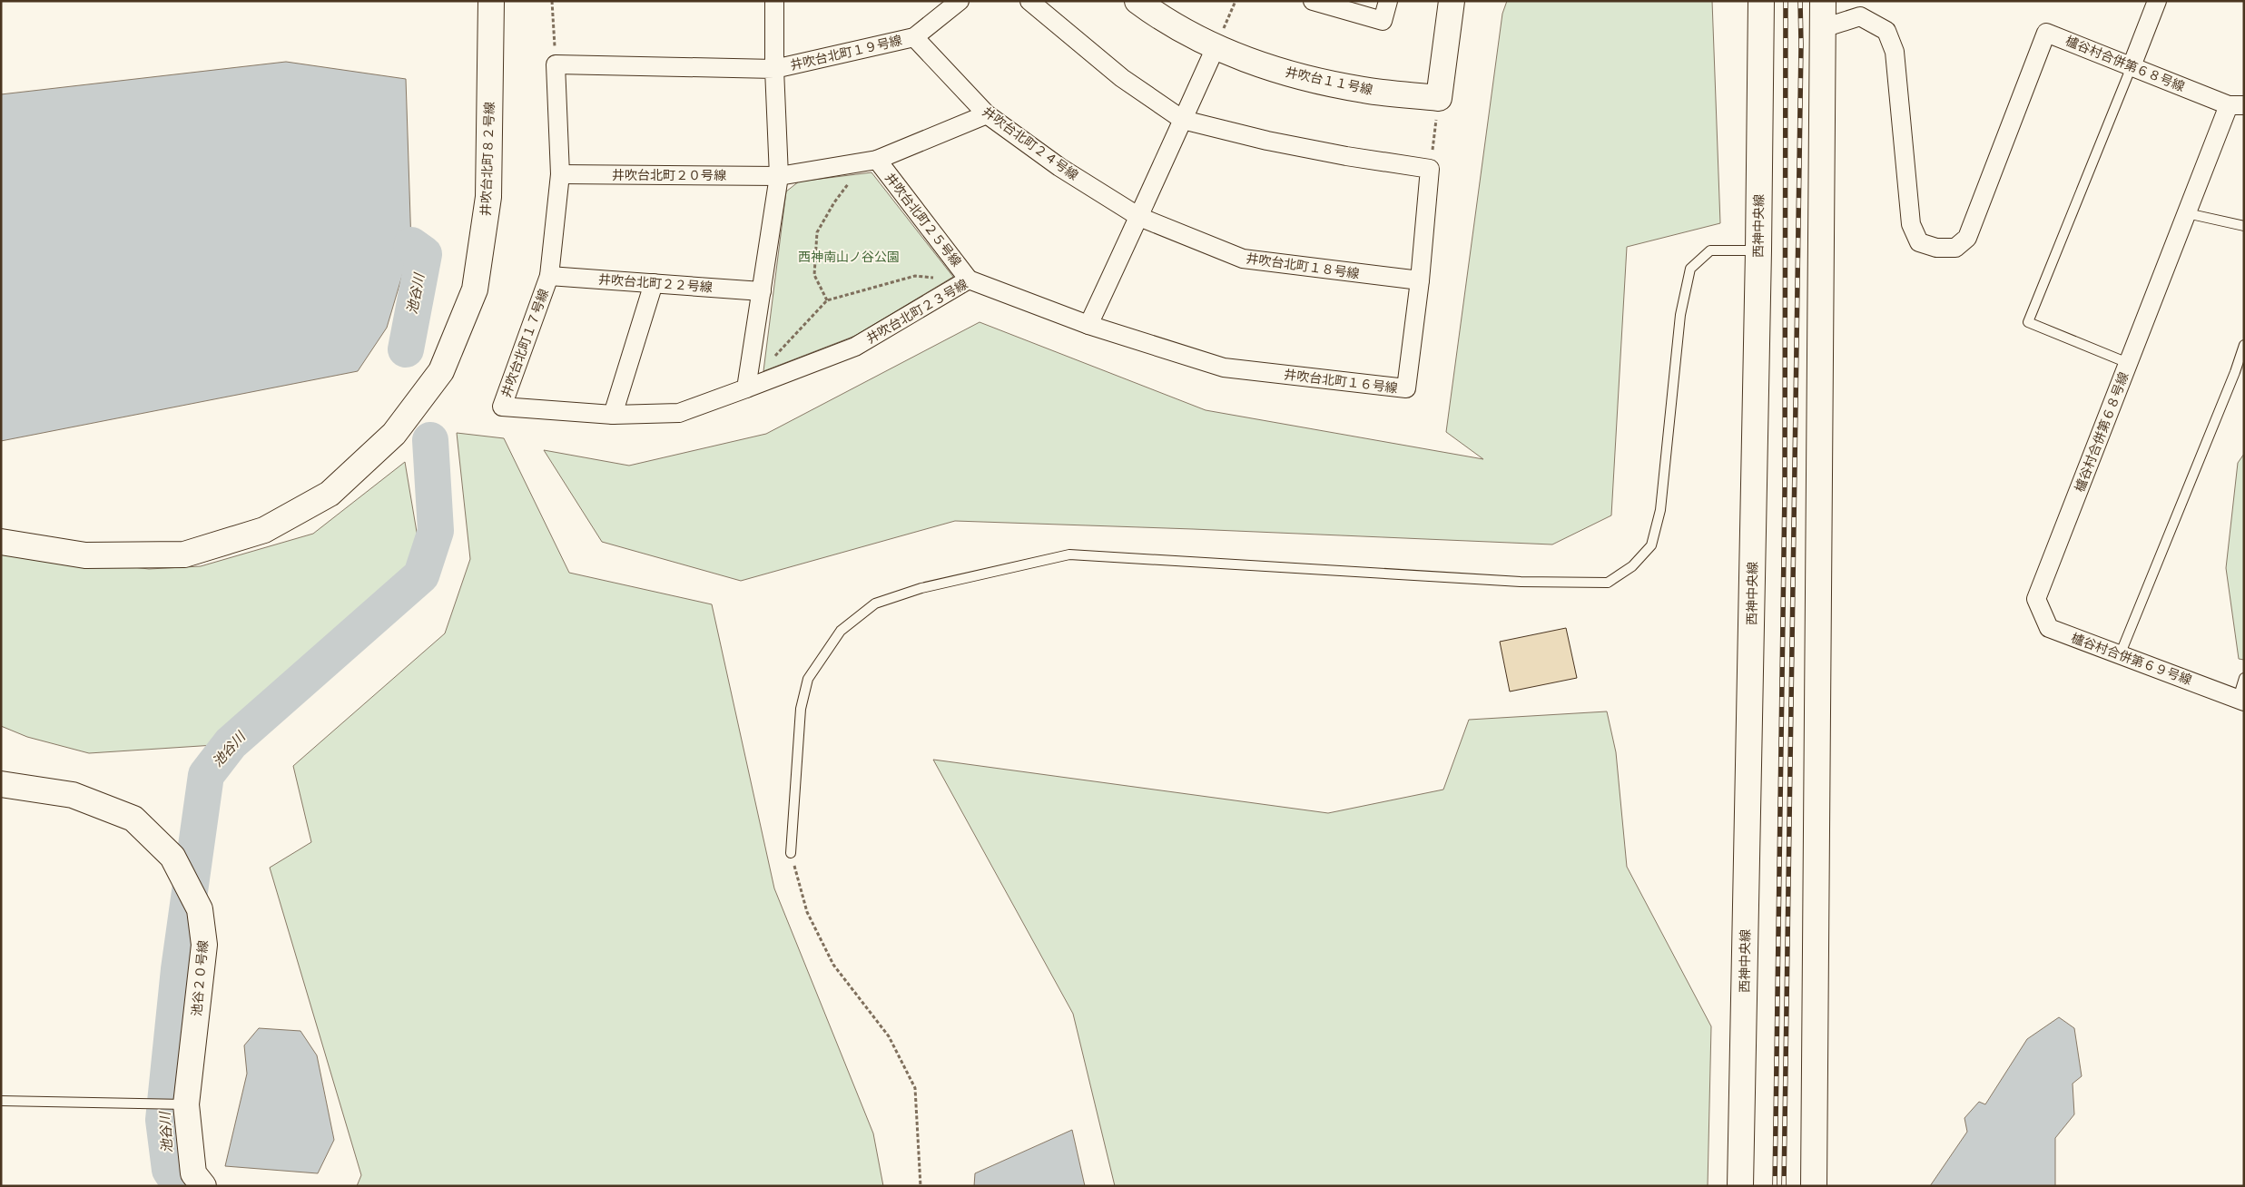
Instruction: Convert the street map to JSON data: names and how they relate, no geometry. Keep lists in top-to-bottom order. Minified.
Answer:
{"streets":{"street":["井吹台北町１９号線","櫨谷村合併第６８号線","井吹台１１号線","井吹台北町２４号線","井吹台北町８２号線","井吹台北町２０号線","井吹台北町２５号線","西神中央線","井吹台北町１８号線","井吹台北町２２号線","井吹台北町２３号線","井吹台北町１７号線","井吹台北町１６号線","櫨谷村合併第６９号線","池谷２０号線"]},"crossings":[["井吹台北町１９号線","井吹台北町２４号線"],["櫨谷村合併第６８号線","櫨谷村合併第６９号線"],["井吹台北町２４号線","井吹台北町２０号線"],["井吹台北町２４号線","井吹台北町１８号線"],["井吹台北町２０号線","井吹台北町２５号線"],["井吹台北町２０号線","井吹台北町１７号線"],["井吹台北町２５号線","井吹台北町２３号線"],["井吹台北町１８号線","井吹台北町１６号線"],["井吹台北町２２号線","井吹台北町１７号線"],["井吹台北町２３号線","井吹台北町１７号線"],["井吹台北町２３号線","井吹台北町１６号線"]],"water":["池谷川"],"parks":["西神南山ノ谷公園"]}
